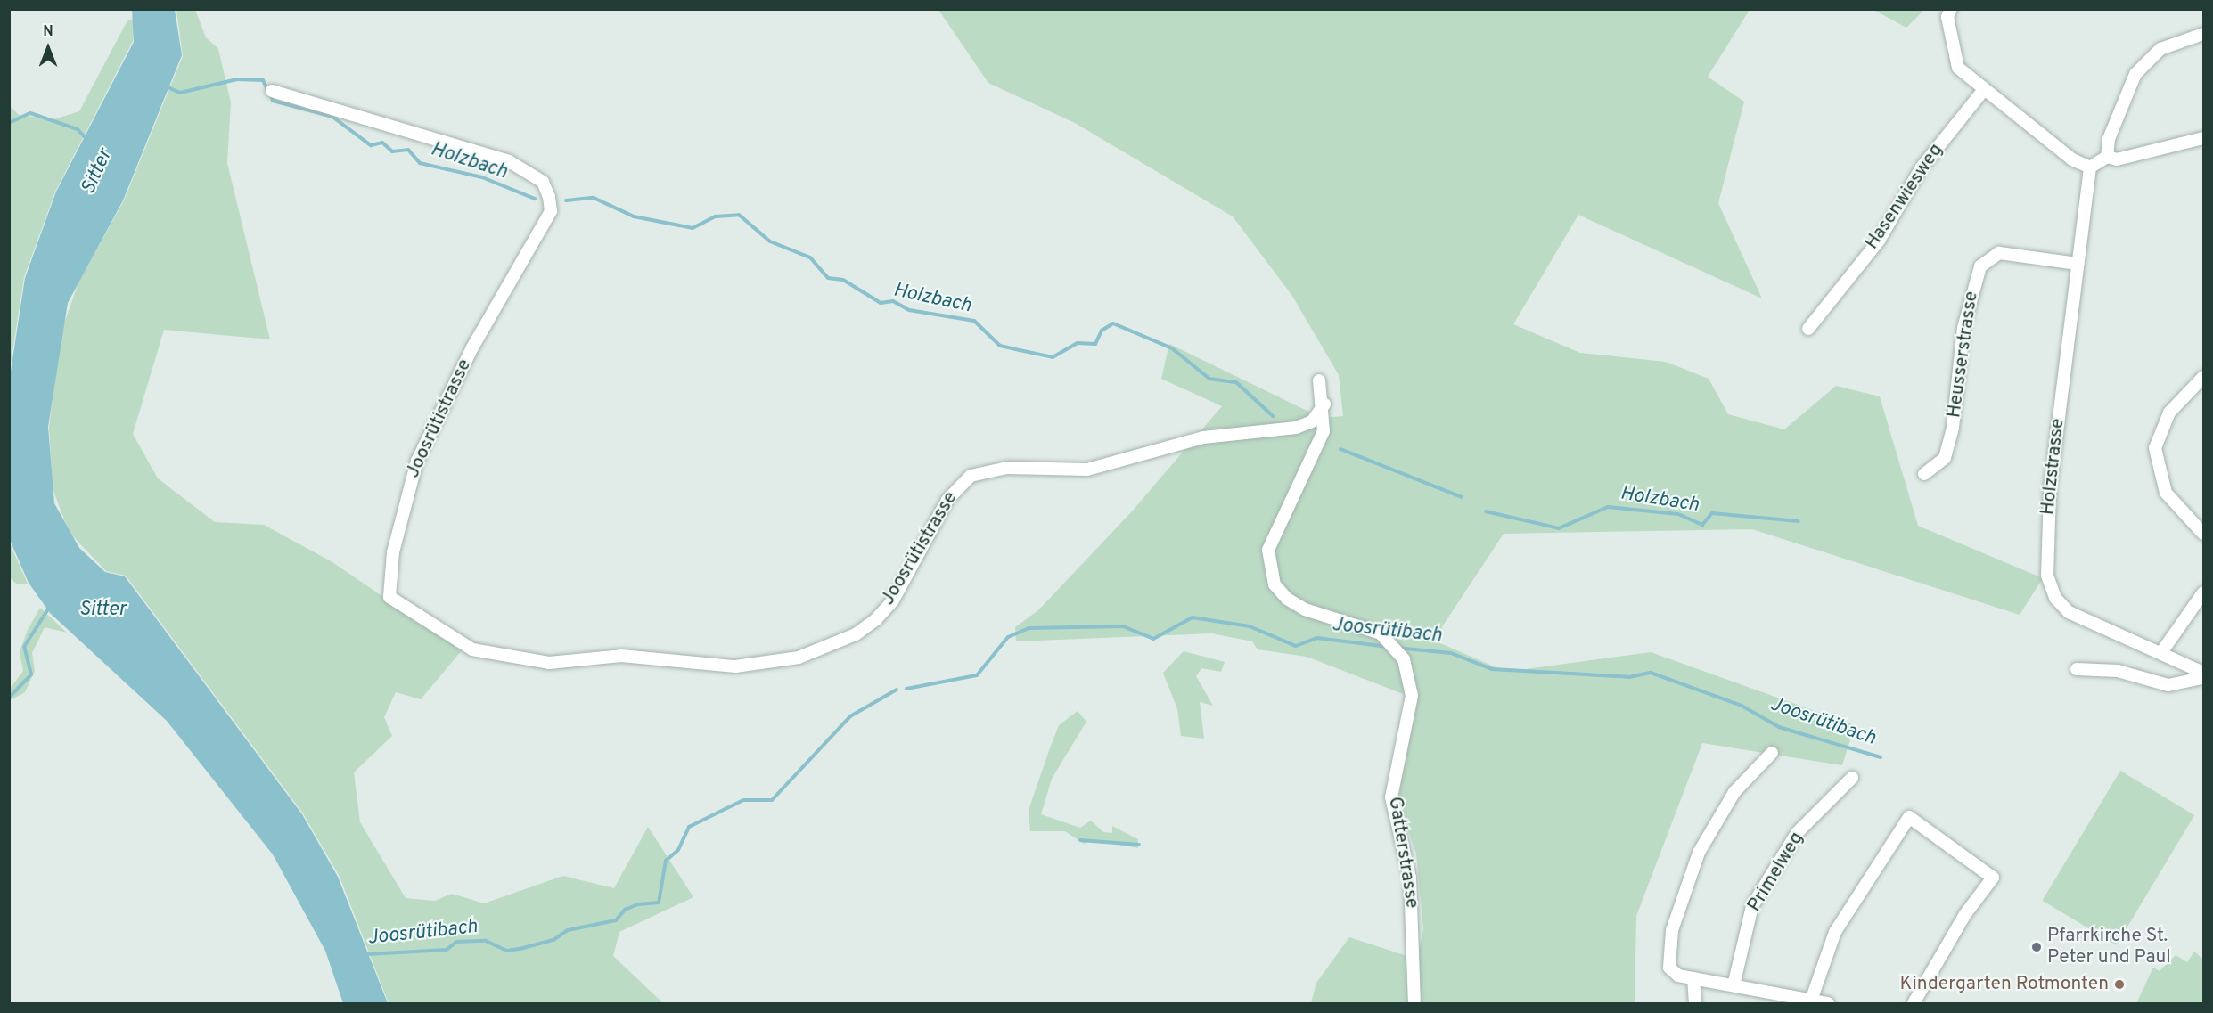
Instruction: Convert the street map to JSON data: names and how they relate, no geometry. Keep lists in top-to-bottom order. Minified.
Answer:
{"streets":{"street":["Hasenwiesweg","Heusserstrasse","Joosrütistrasse","Holzstrasse","Gatterstrasse","Primelweg"]},"crossings":[["Heusserstrasse","Holzstrasse"],["Joosrütistrasse","Gatterstrasse"]],"water":["Holzbach","Sitter","Joosrütibach"],"places":["Pfarrkirche St. Peter und Paul","Kindergarten Rotmonten"],"north":"top"}
